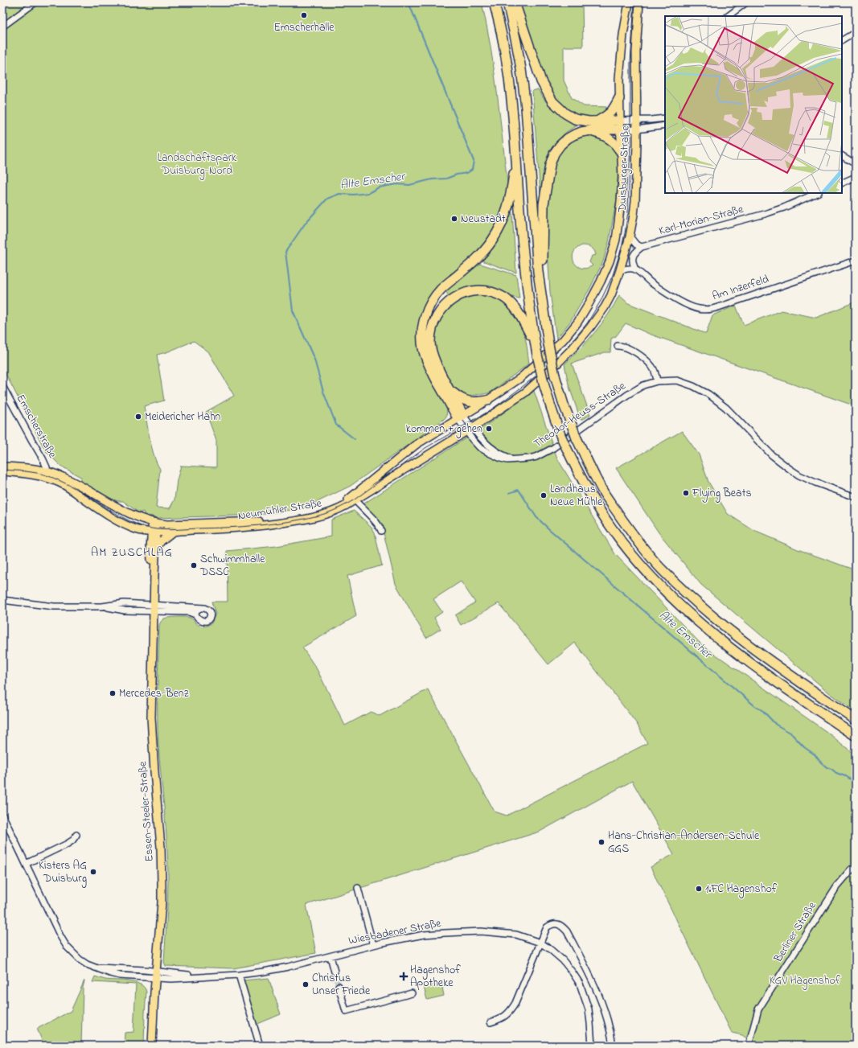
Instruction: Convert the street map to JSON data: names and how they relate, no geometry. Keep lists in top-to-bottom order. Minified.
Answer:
{"streets":{"main road":["Duisburger Straße","Neumühler Straße","Essen-Steeler-Straße"],"street":["Karl-Morian-Straße","Am Inzerfeld","Theodor-Heuss-Straße","Emscherstraße","Wiesbadener Straße","Berliner Straße"]},"crossings":[["Duisburger Straße","Neumühler Straße"],["Theodor-Heuss-Straße","Neumühler Straße"],["Emscherstraße","Neumühler Straße"],["Neumühler Straße","Essen-Steeler-Straße"],["Essen-Steeler-Straße","Wiesbadener Straße"]],"districts":["AM ZUSCHLAG"],"water":["Alte Emscher"],"parks":["Landschaftspark Duisburg-Nord","KGV Hagenshof"],"places":{"other":["Emscherhalle","Neustadt","Meidericher Hahn","kommen + gehen","Flying Beats","Landhaus Neue Mühle","Schwimmhalle DSSC","Mercedes-Benz","Hans-Christian-Andersen-Schule GGS","Kisters AG Duisburg","1.FC Hagenshof","Christus Unser Friede"],"health":["Hagenshof Apotheke"]}}
